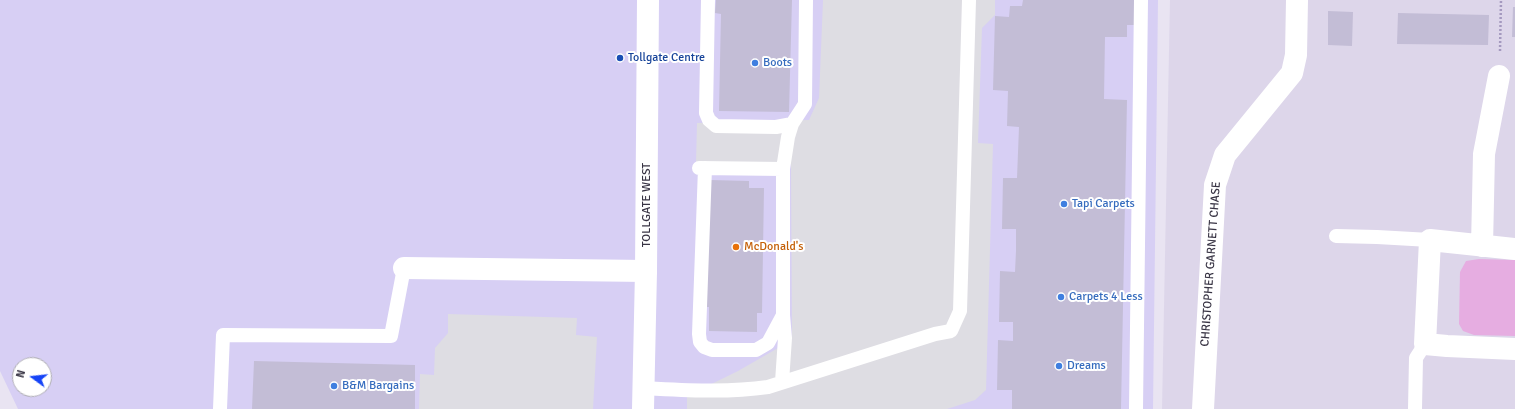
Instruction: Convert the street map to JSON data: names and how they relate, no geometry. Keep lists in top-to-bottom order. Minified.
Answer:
{"streets":{"street":["TOLLGATE WEST","CHRISTOPHER GARNETT CHASE"]},"places":["Tollgate Centre","Boots","Tapi Carpets","McDonald's","Carpets 4 Less","Dreams","B&M Bargains"],"north":"left"}
